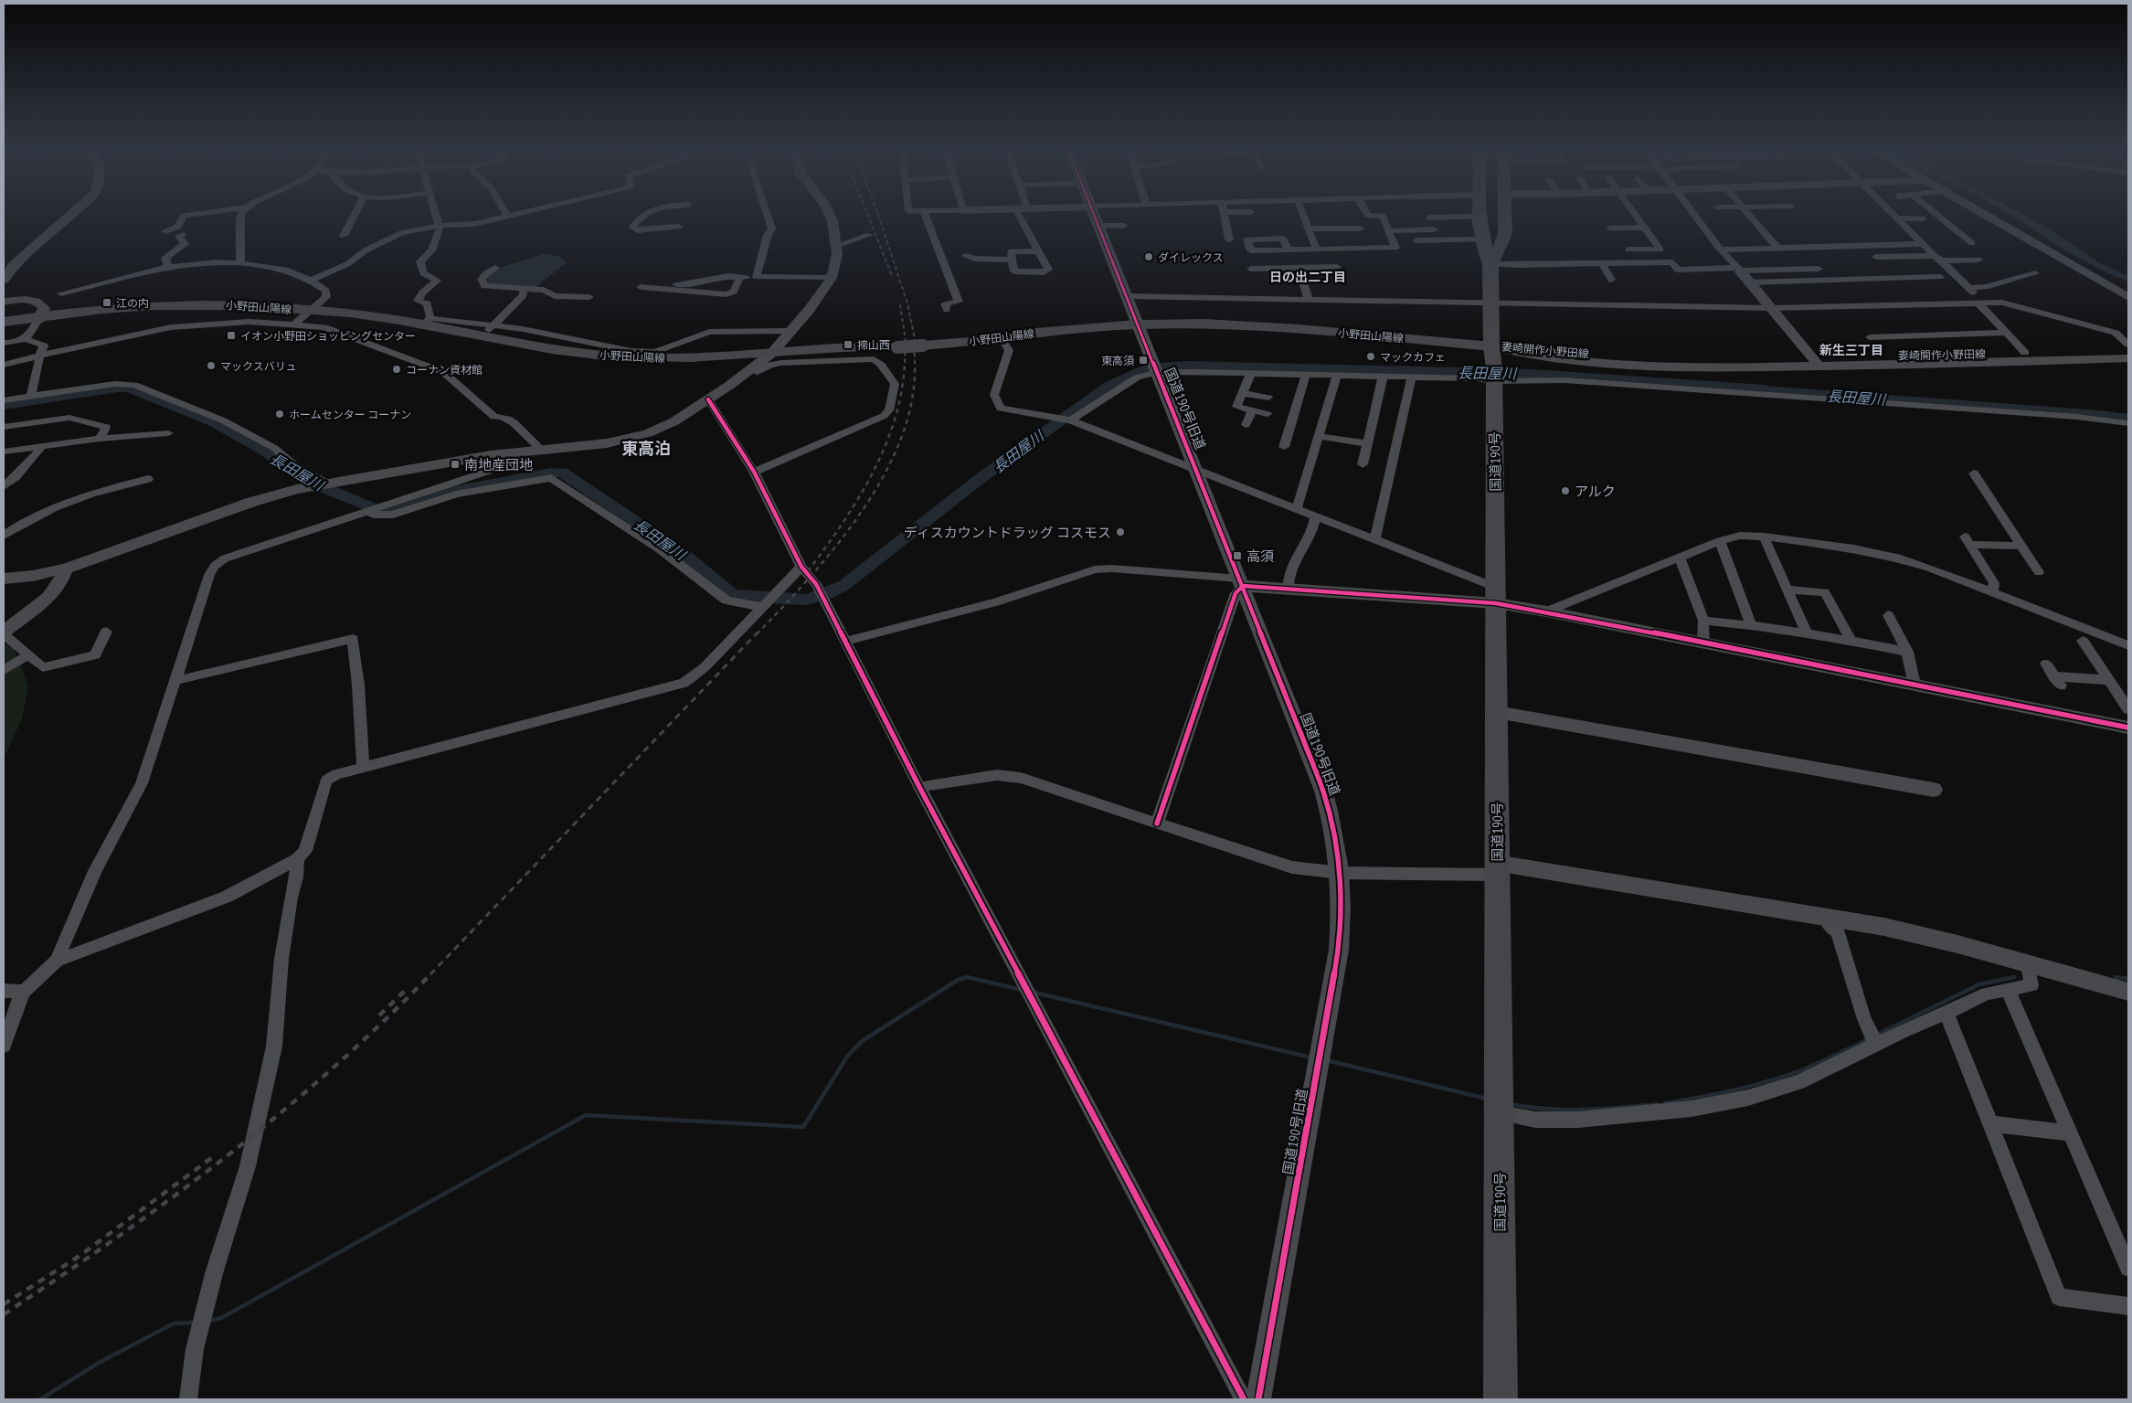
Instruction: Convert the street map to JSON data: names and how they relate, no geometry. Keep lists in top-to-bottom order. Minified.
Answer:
{"streets":{"highway":["国道190号"],"main road":["小野田山陽線"],"street":["妻崎開作小野田線","国道190号旧道"]},"crossings":[["小野田山陽線","妻崎開作小野田線"],["小野田山陽線","国道190号旧道"],["小野田山陽線","国道190号"],["妻崎開作小野田線","国道190号"]],"districts":["日の出二丁目","新生三丁目","東高泊"],"water":["長田屋川"],"places":{"other":["ダイレックス","マックカフェ","マックスバリュ","コーナン資材館","ホームセンター コーナン","アルク","ディスカウントドラッグ コスモス"],"transit":["江の内","イオン小野田ショッピングセンター","揥山西","東高須","南地産団地","高須"]}}
